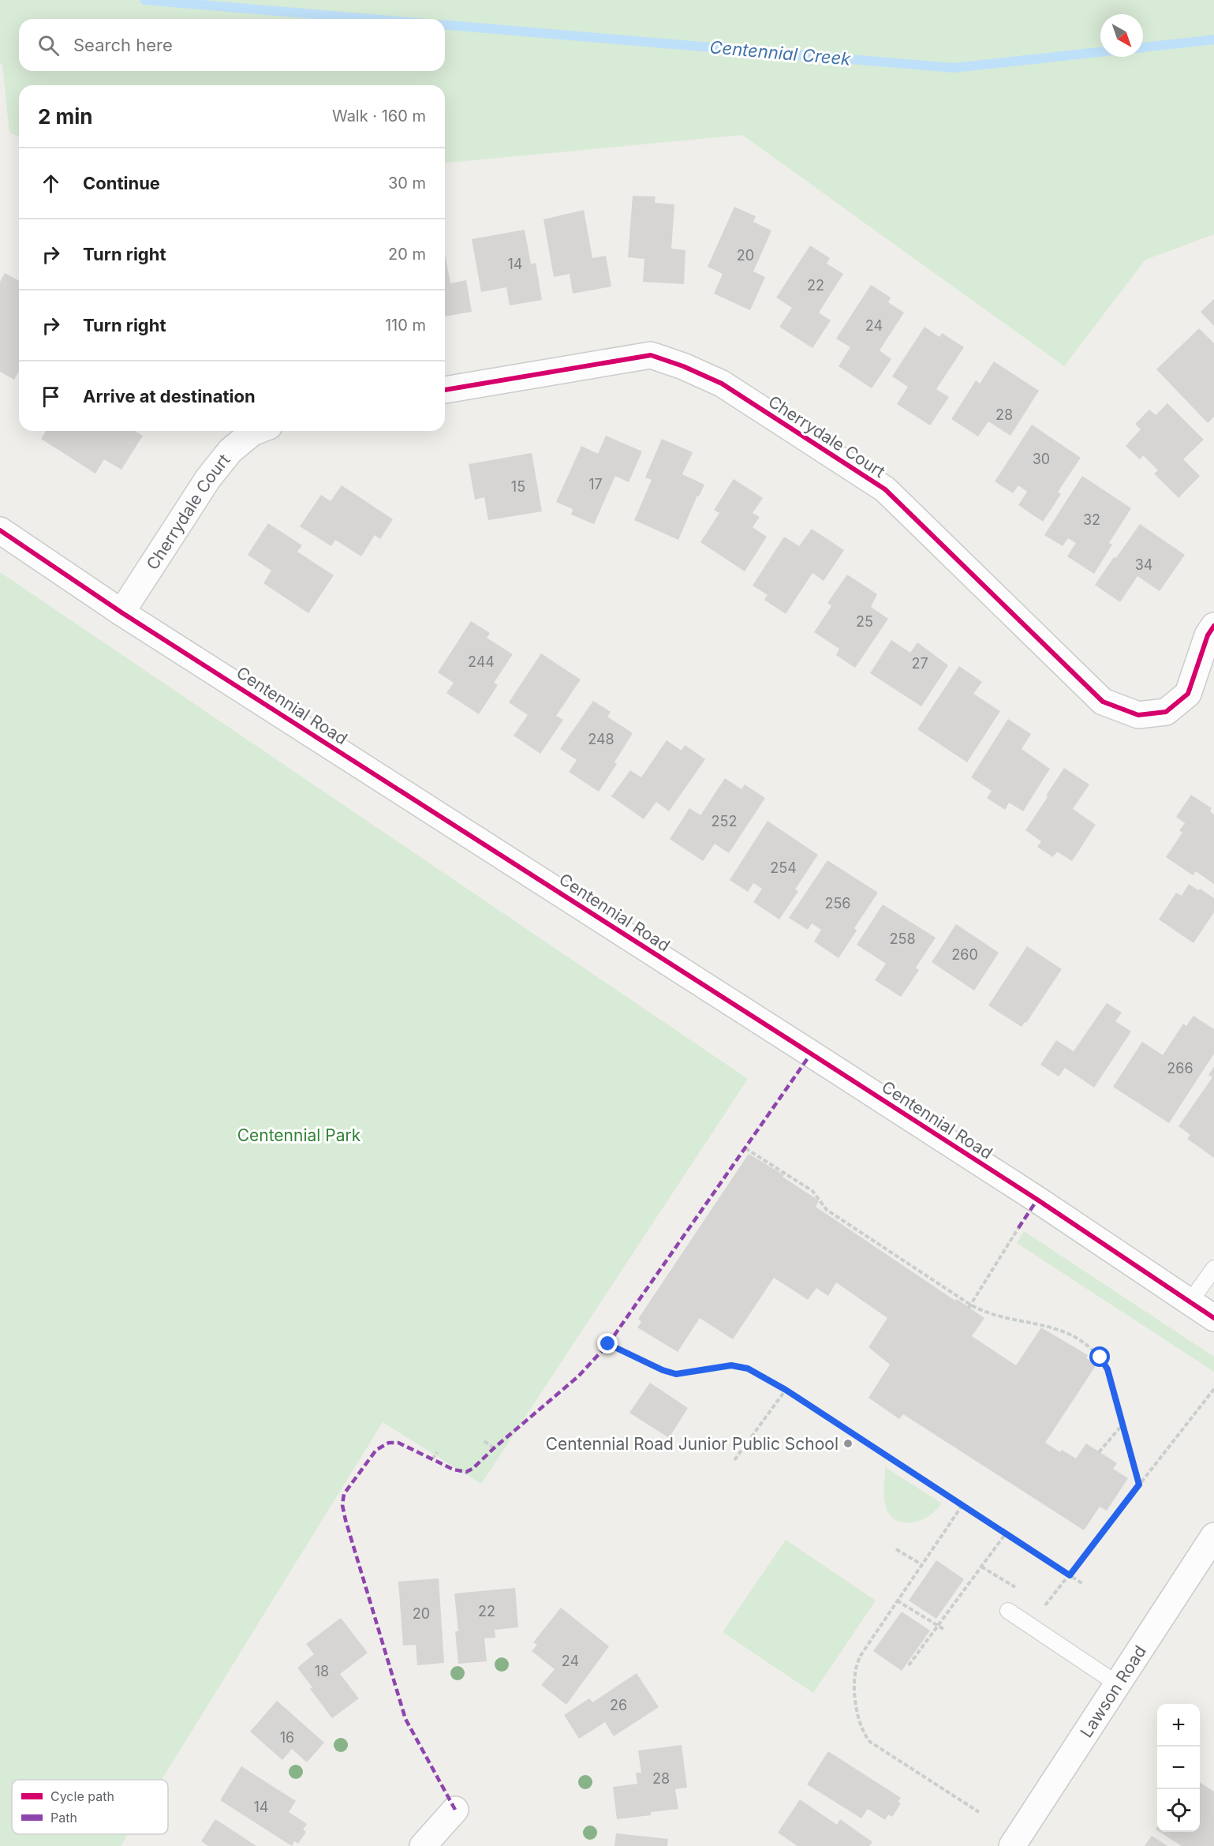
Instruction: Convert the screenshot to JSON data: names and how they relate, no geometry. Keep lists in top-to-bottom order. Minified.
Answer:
{"streets":{"street":["Cherrydale Court","Centennial Road","Lawson Road"]},"crossings":[["Cherrydale Court","Centennial Road"]],"water":["Centennial Creek"],"parks":["Centennial Park"],"places":["Centennial Road Junior Public School"],"house_numbers":["20","14","22","24","28","30","17","15","32","34","25","244","27","248","252","254","256","258","260","266","22","20","24","18","26","16","28","14"],"legend":["Cycle path","Path"],"north":"bottom right","page":{"search":"Search here","heading":["2 min","Walk · 160 m"],"list":[["Continue","30 m"],["Turn right","20 m"],["Turn right","110 m"],"Arrive at destination"],"map_buttons":["+","−"]}}
